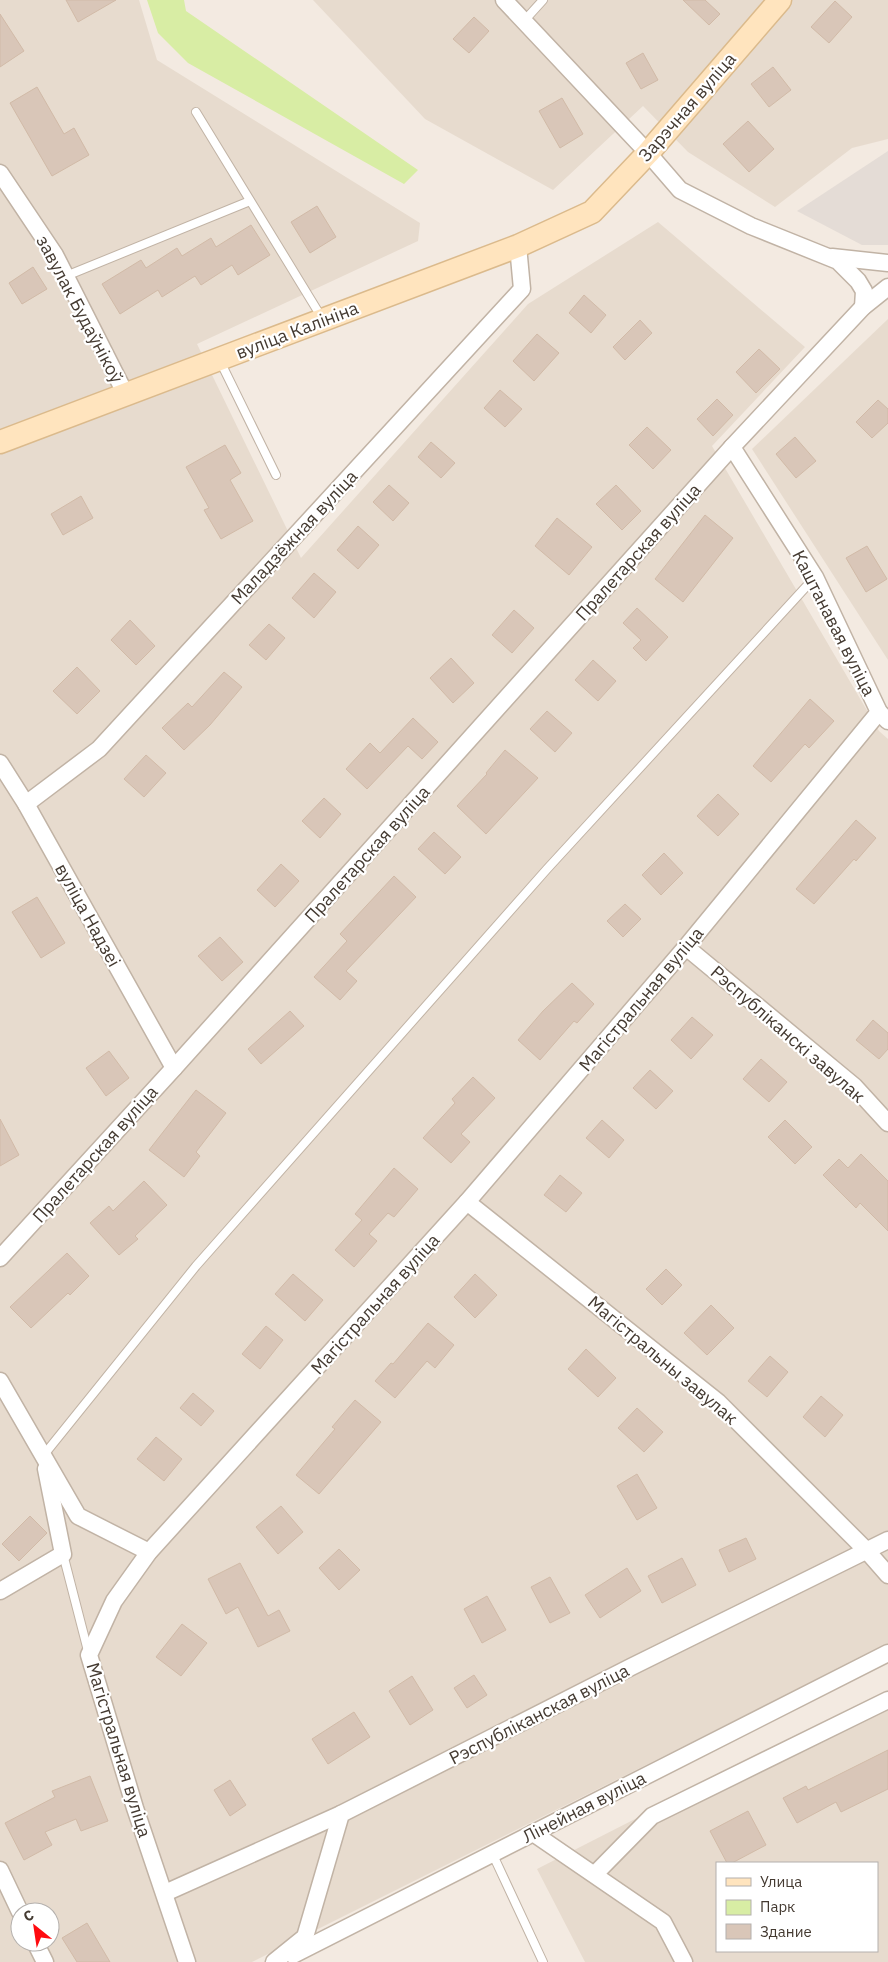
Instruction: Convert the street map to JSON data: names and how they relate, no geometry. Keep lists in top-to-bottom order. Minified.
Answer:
{"streets":{"main road":["Зарэчная вуліца","вуліца Калініна"],"street":["завулак Будаўнікоў","Маладзёжная вуліца","Пралетарская вуліца","Каштанавая вуліца","вуліца Надзеі","Магістральная вуліца","Рэспубліканскі завулак","Магістральны завулак","Рэспубліканская вуліца","Лінейная вуліца"]},"crossings":[["Зарэчная вуліца","вуліца Калініна"],["завулак Будаўнікоў","вуліца Калініна"],["вуліца Калініна","Маладзёжная вуліца"],["Маладзёжная вуліца","вуліца Надзеі"],["Пралетарская вуліца","Каштанавая вуліца"],["Пралетарская вуліца","вуліца Надзеі"],["Каштанавая вуліца","Магістральная вуліца"],["Магістральная вуліца","Рэспубліканскі завулак"],["Магістральная вуліца","Магістральны завулак"],["Магістральная вуліца","Рэспубліканская вуліца"],["Магістральны завулак","Рэспубліканская вуліца"]],"legend":["Улица","Парк","Здание"],"north":"top left"}
